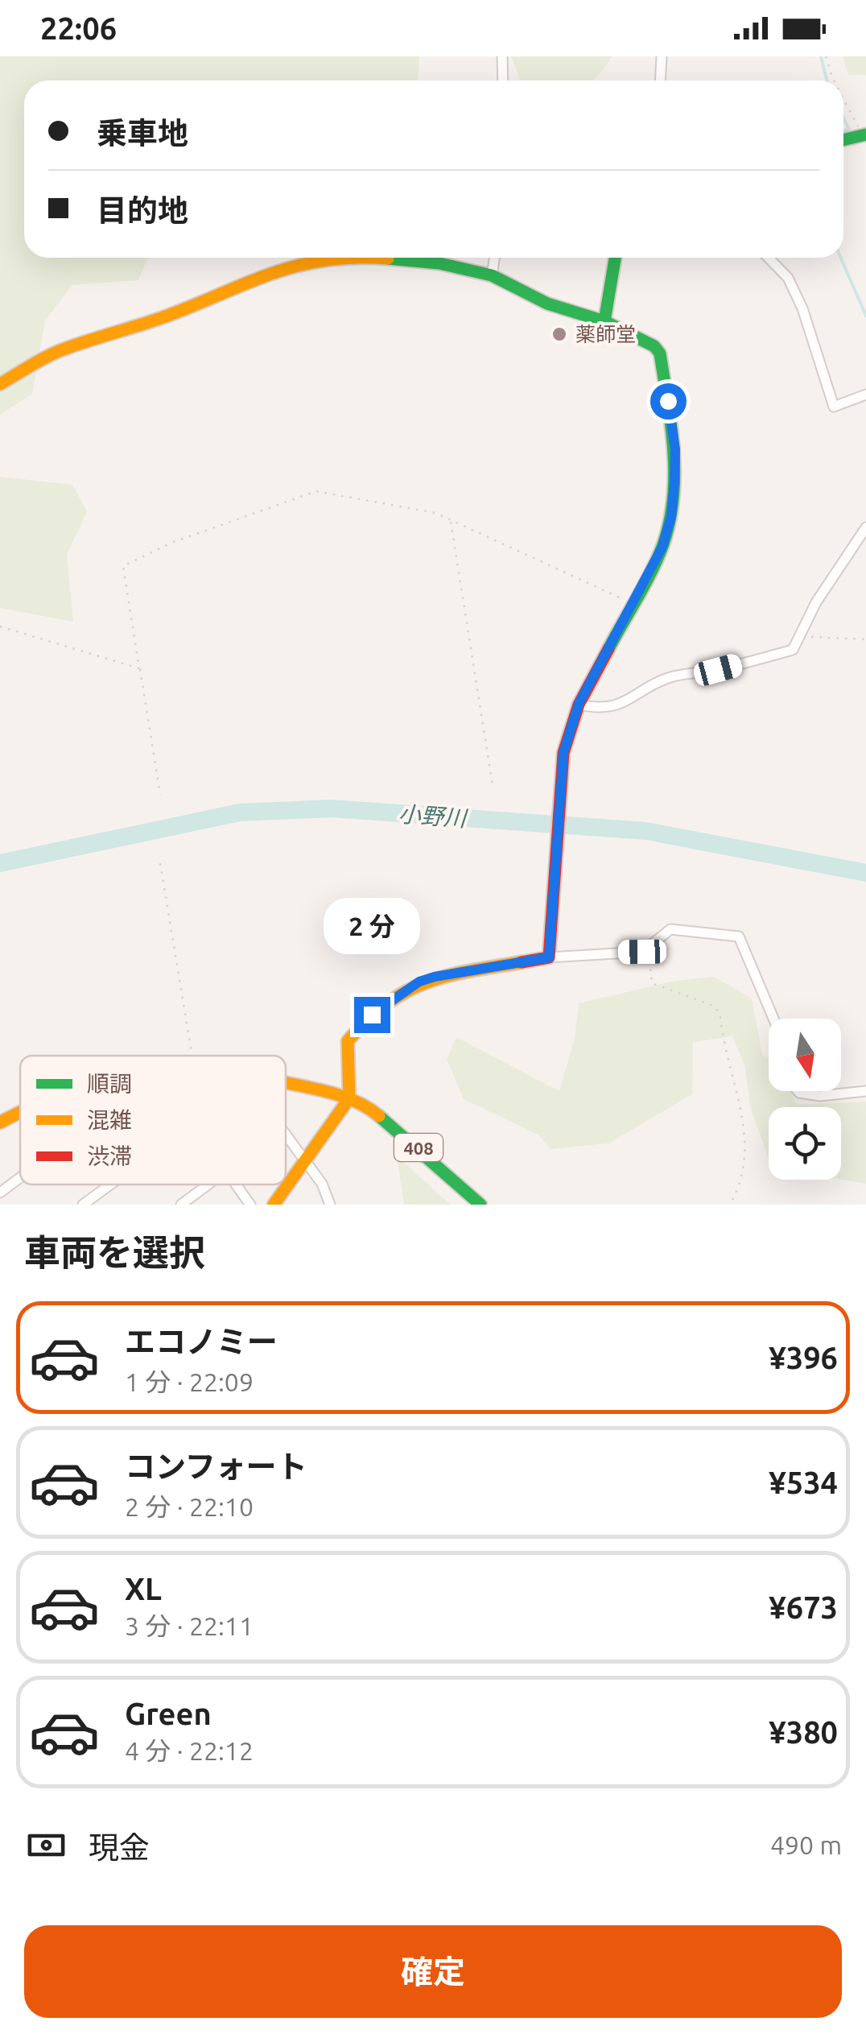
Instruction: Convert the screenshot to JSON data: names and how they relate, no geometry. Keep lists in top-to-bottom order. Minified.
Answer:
{"streets":{"main road":["408"]},"water":["小野川"],"places":["薬師堂"],"legend":["順調","混雑","渋滞"],"north":"bottom","page":{"status":"22:06","banner":["乗車地","目的地"],"bubble":"2 分","heading":"車両を選択","list":[{"name":"エコノミー","note":"1 分 · 22:09","value":"¥396"},{"name":"コンフォート","note":"2 分 · 22:10","value":"¥534"},{"name":"XL","note":"3 分 · 22:11","value":"¥673"},{"name":"Green","note":"4 分 · 22:12","value":"¥380"}],"pay":["現金","490 m"],"buttons":"確定"}}
